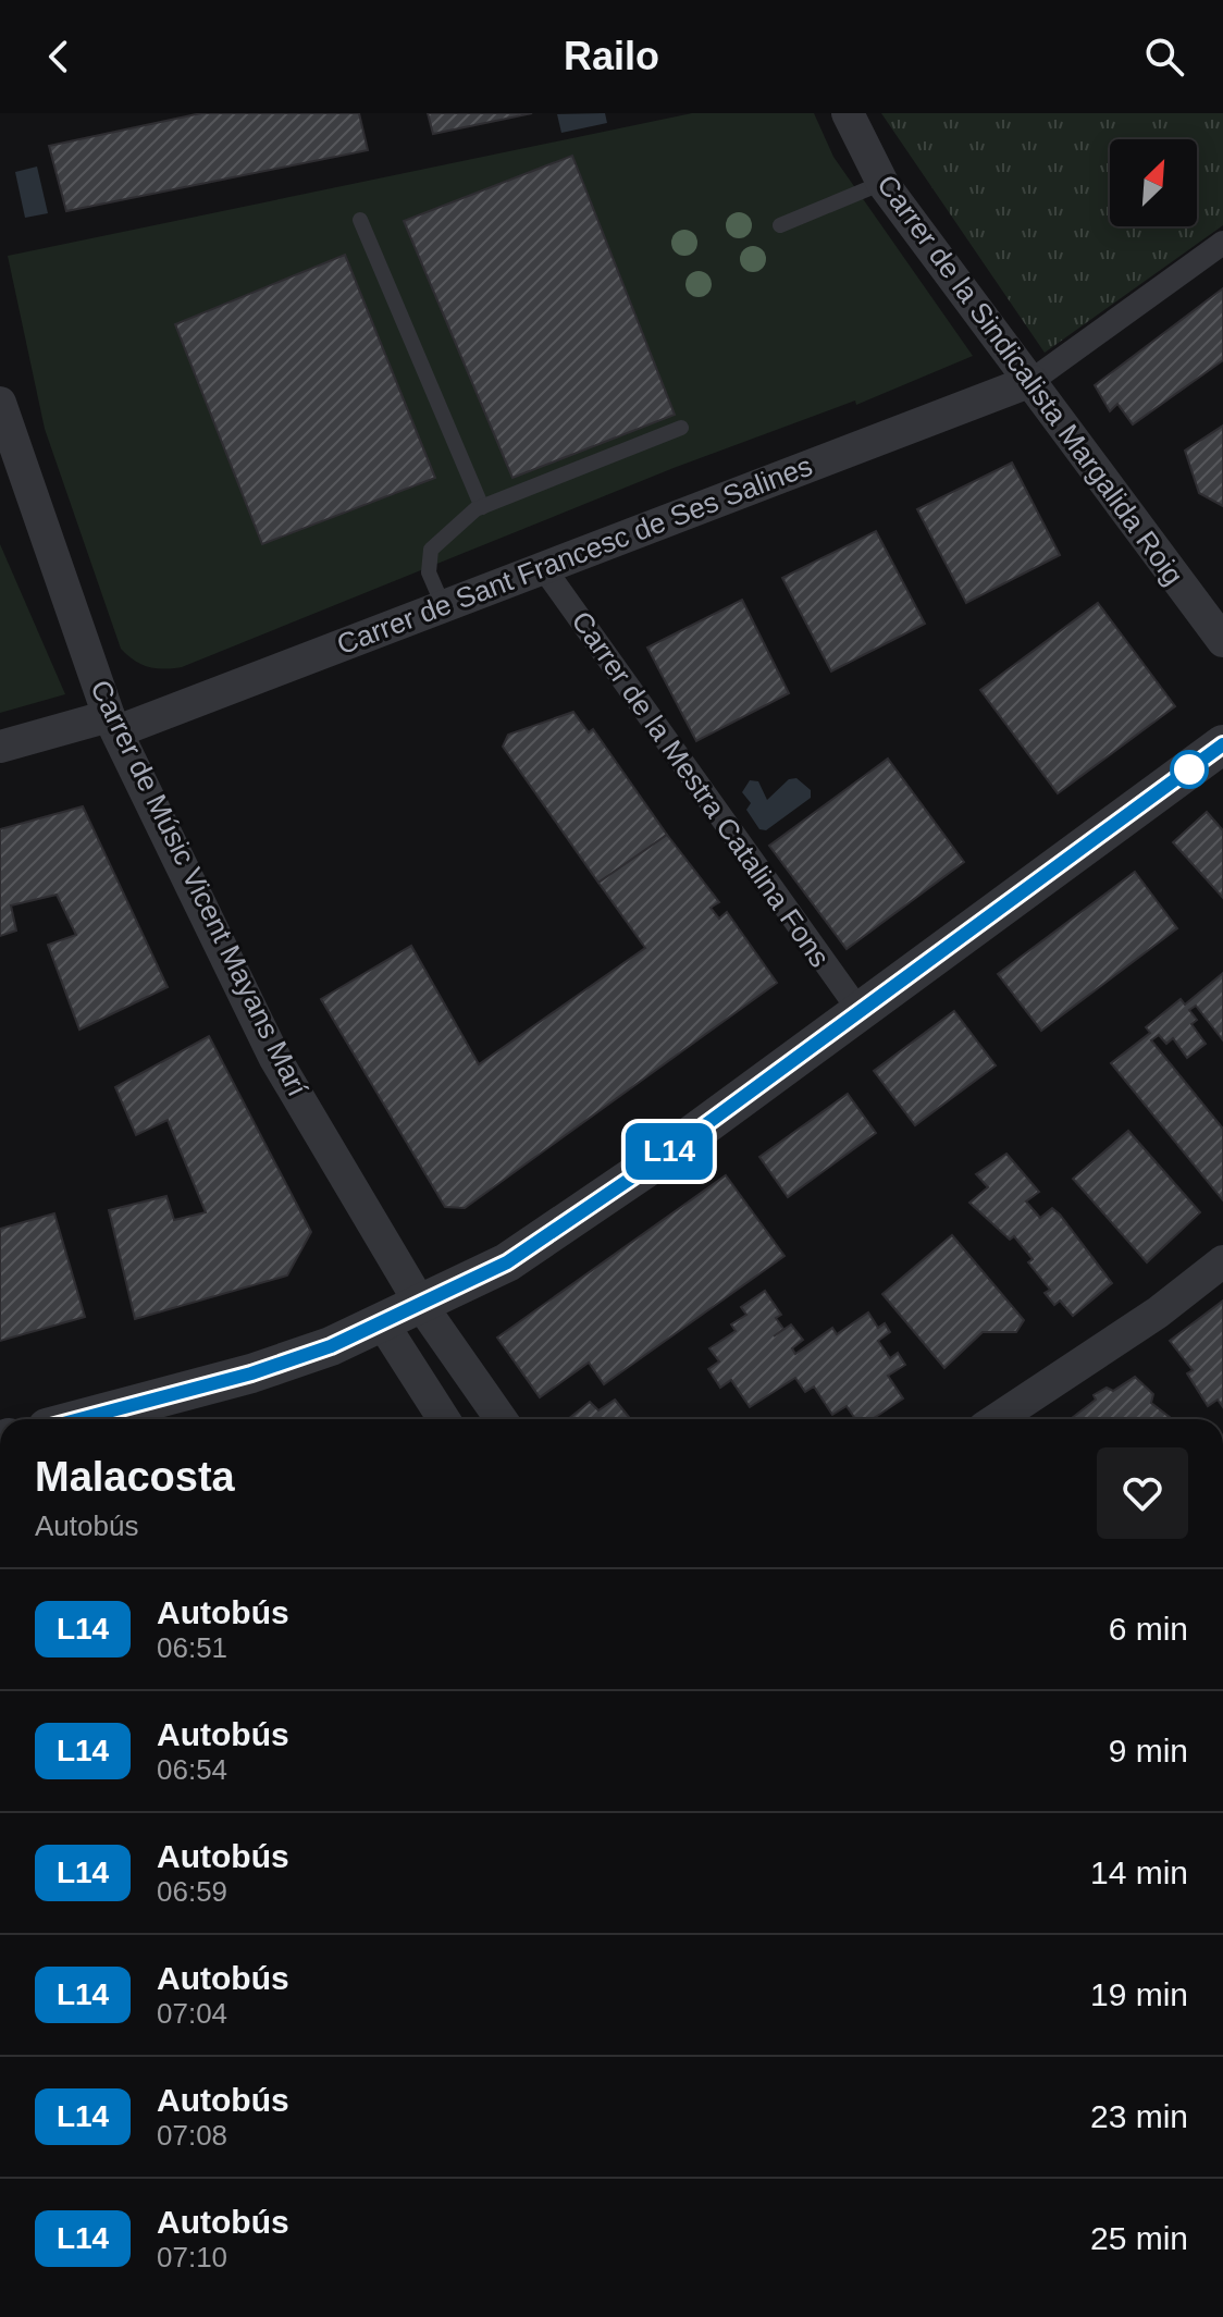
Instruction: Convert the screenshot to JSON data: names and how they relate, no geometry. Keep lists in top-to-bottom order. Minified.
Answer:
{"streets":{"street":["Carrer de la Sindicalista Margalida Roig","Carrer de Sant Francesc de Ses Salines","Carrer de la Mestra Catalina Fons","Carrer de Músic Vicent Mayans Marí"]},"crossings":[["Carrer de la Sindicalista Margalida Roig","Carrer de Sant Francesc de Ses Salines"],["Carrer de Sant Francesc de Ses Salines","Carrer de la Mestra Catalina Fons"],["Carrer de Sant Francesc de Ses Salines","Carrer de Músic Vicent Mayans Marí"]],"lines":["bus line L14"],"north":"top right","page":{"header":"Railo","on_map":"L14","heading":["Malacosta","Autobús"],"list":[{"mark":"L14","name":"Autobús","note":"06:51","value":"6 min"},{"mark":"L14","name":"Autobús","note":"06:54","value":"9 min"},{"mark":"L14","name":"Autobús","note":"06:59","value":"14 min"},{"mark":"L14","name":"Autobús","note":"07:04","value":"19 min"},{"mark":"L14","name":"Autobús","note":"07:08","value":"23 min"},{"mark":"L14","name":"Autobús","note":"07:10","value":"25 min"}]}}
